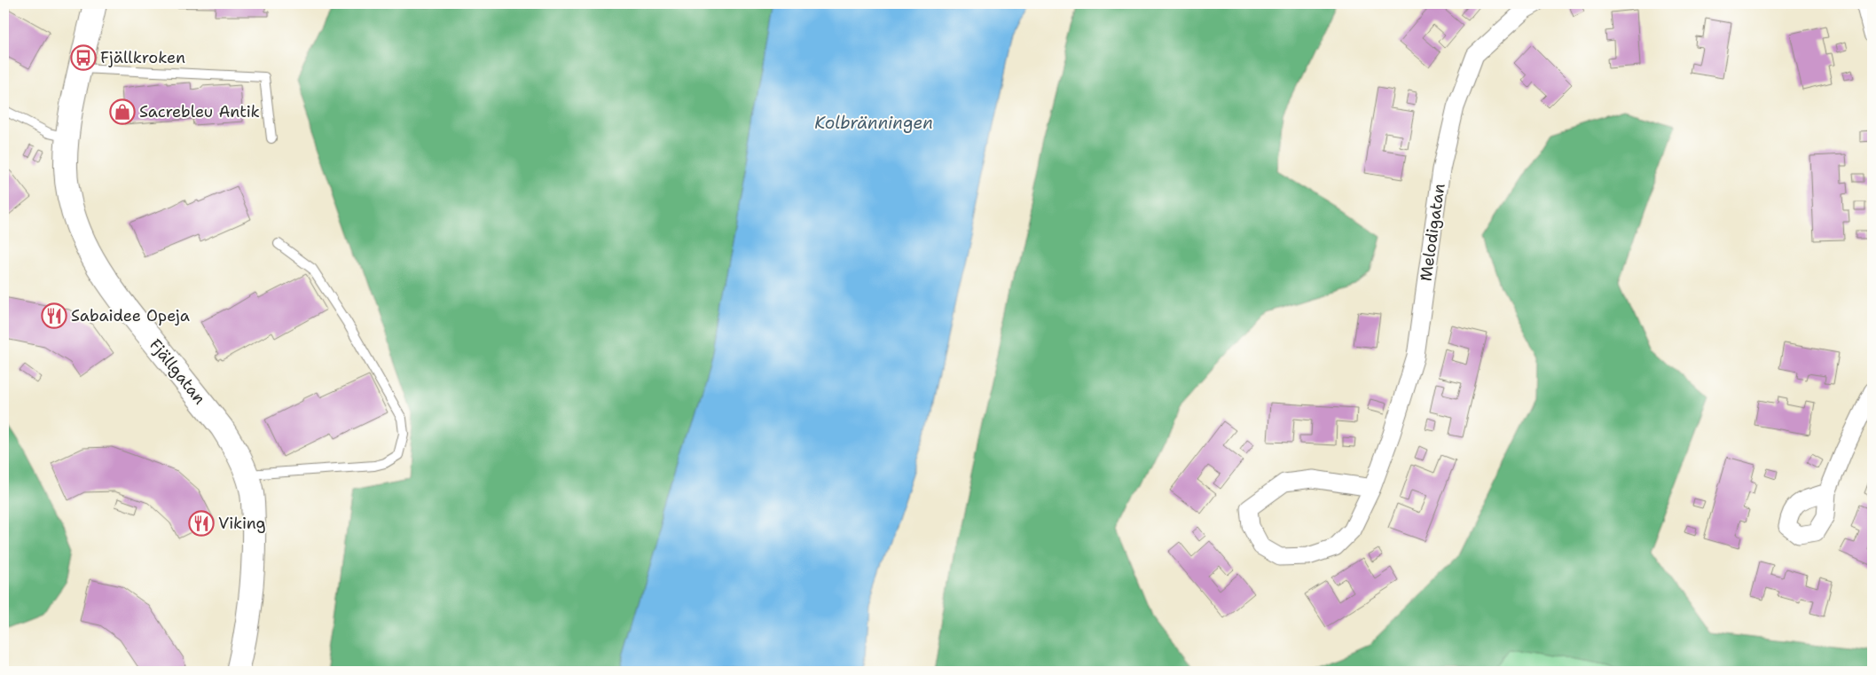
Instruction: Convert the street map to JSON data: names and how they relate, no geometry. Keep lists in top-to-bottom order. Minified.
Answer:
{"streets":{"street":["Melodigatan","Fjällgatan"]},"water":["Kolbränningen"],"places":{"bus stop":["Fjällkroken"],"shop":["Sacrebleu Antik"],"restaurant":["Sabaidee Opeja","Viking"]}}
